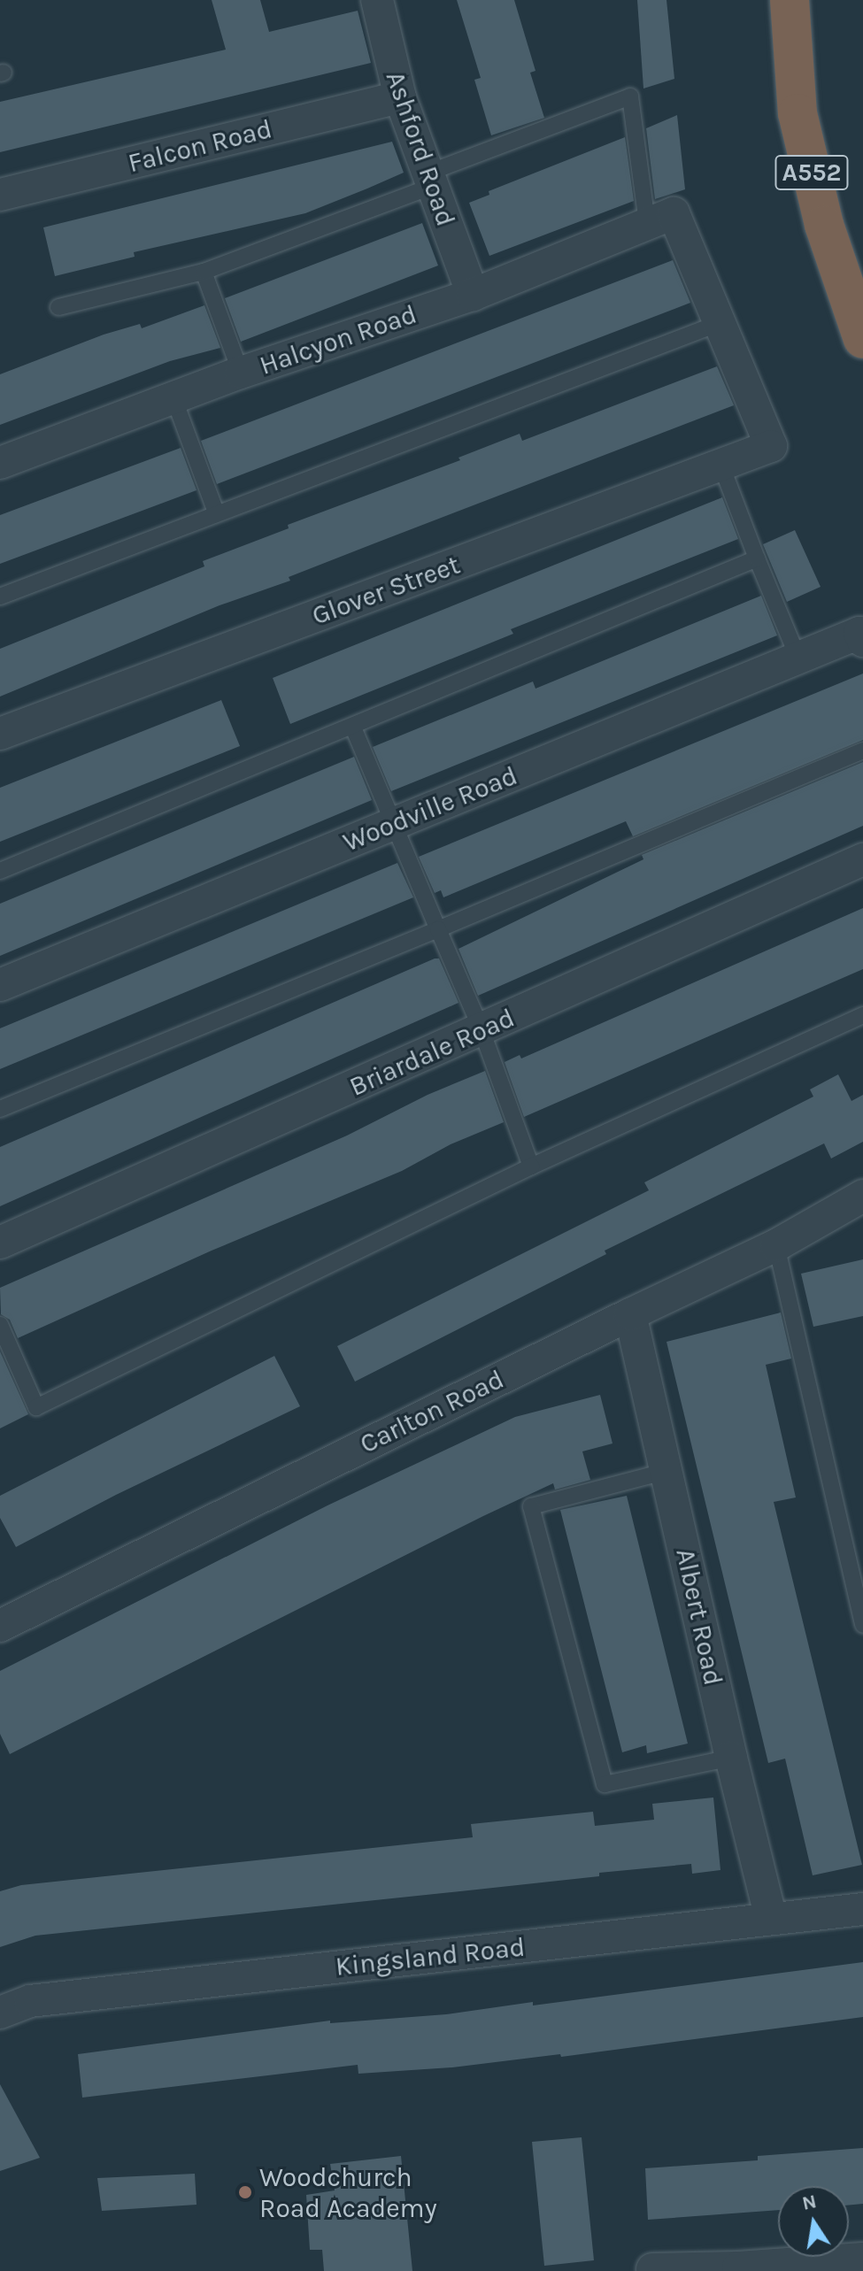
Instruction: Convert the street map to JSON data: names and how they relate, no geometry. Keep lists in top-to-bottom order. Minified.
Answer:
{"streets":{"highway":["A552"],"street":["Falcon Road","Ashford Road","Halcyon Road","Glover Street","Woodville Road","Briardale Road","Carlton Road","Albert Road","Kingsland Road"]},"crossings":[["Falcon Road","Ashford Road"],["Ashford Road","Halcyon Road"],["Carlton Road","Albert Road"],["Albert Road","Kingsland Road"]],"places":["Woodchurch Road Academy"],"north":"top"}
